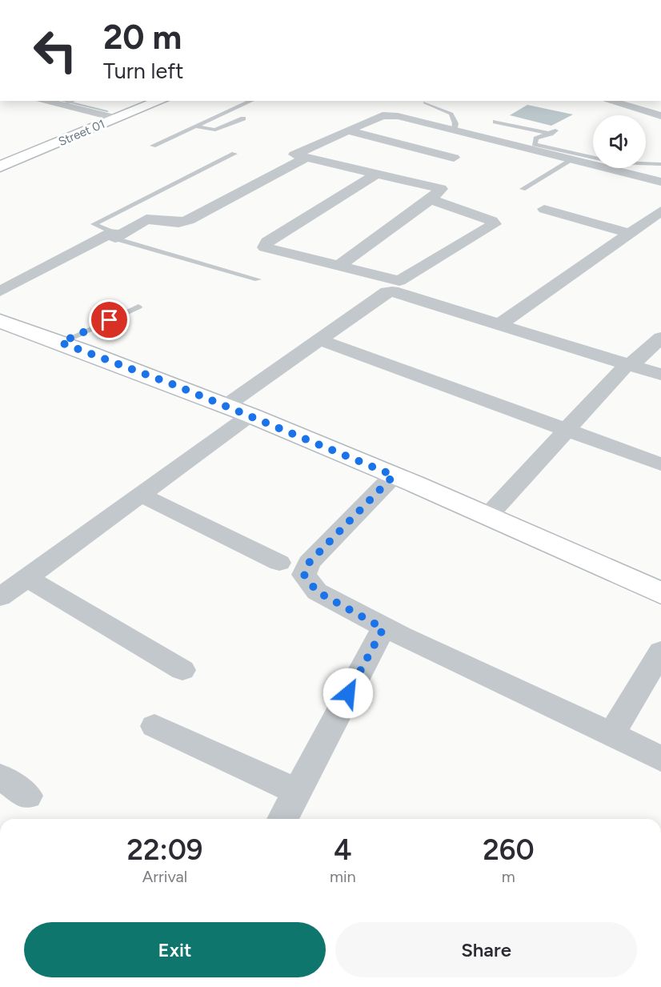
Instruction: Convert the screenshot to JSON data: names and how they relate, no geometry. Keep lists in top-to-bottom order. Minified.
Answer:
{"streets":{"street":["Street 01"]},"page":{"turn":["20 m","Turn left"],"eta":["22:09","Arrival","4","min","260","m"],"buttons":["Exit","Share"]}}
